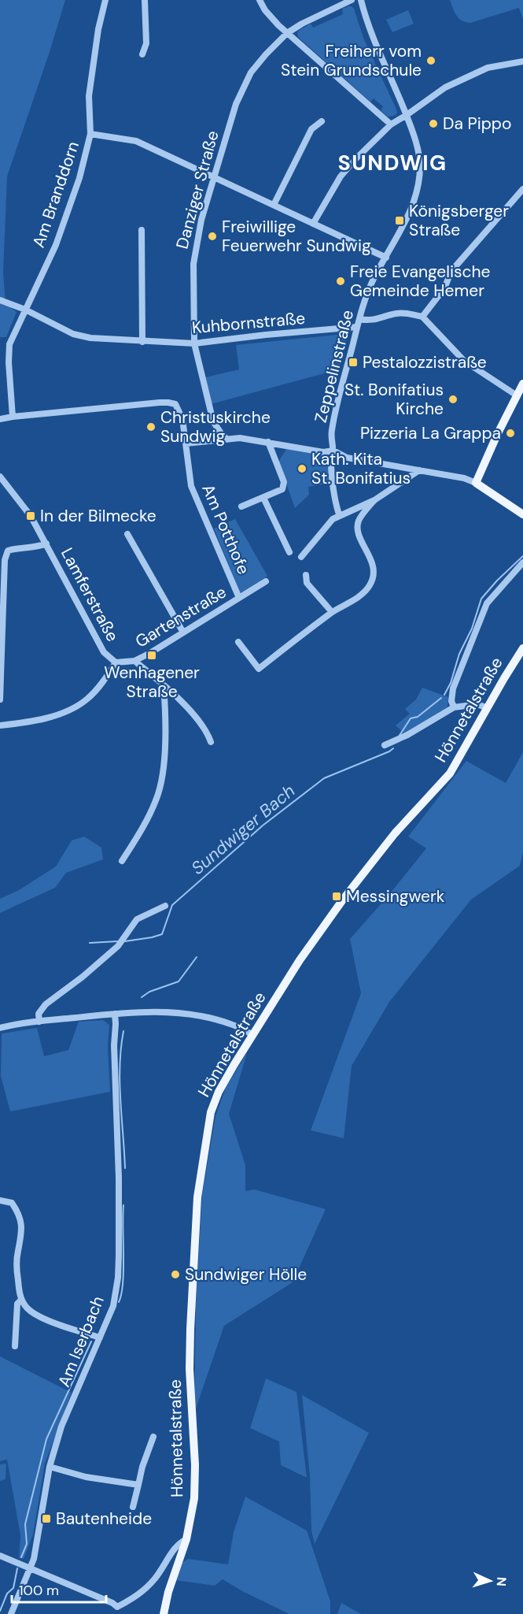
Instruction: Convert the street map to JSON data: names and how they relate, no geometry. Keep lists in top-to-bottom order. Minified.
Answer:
{"streets":{"main road":["Hönnetalstraße"],"street":["Danziger Straße","Am Branddorn","Kuhbornstraße","Zeppelinstraße","Am Potthofe","Lamferstraße","Gartenstraße","Am Iserbach"]},"crossings":[["Danziger Straße","Kuhbornstraße"],["Am Branddorn","Kuhbornstraße"],["Am Branddorn","Am Potthofe"],["Kuhbornstraße","Zeppelinstraße"],["Am Potthofe","Gartenstraße"],["Lamferstraße","Gartenstraße"]],"districts":["SUNDWIG"],"water":["Sundwiger Bach"],"places":{"other":["Freiherr vom Stein Grundschule","Da Pippo","Freiwillige Feuerwehr Sundwig","Freie Evangelische Gemeinde Hemer","St. Bonifatius Kirche","Christuskirche Sundwig","Pizzeria La Grappa","Kath. Kita St. Bonifatius","Sundwiger Hölle"],"transit":["Königsberger Straße","Pestalozzistraße","In der Bilmecke","Wenhagener Straße","Messingwerk","Bautenheide"]},"scale_bar":"100 m","north":"right"}
